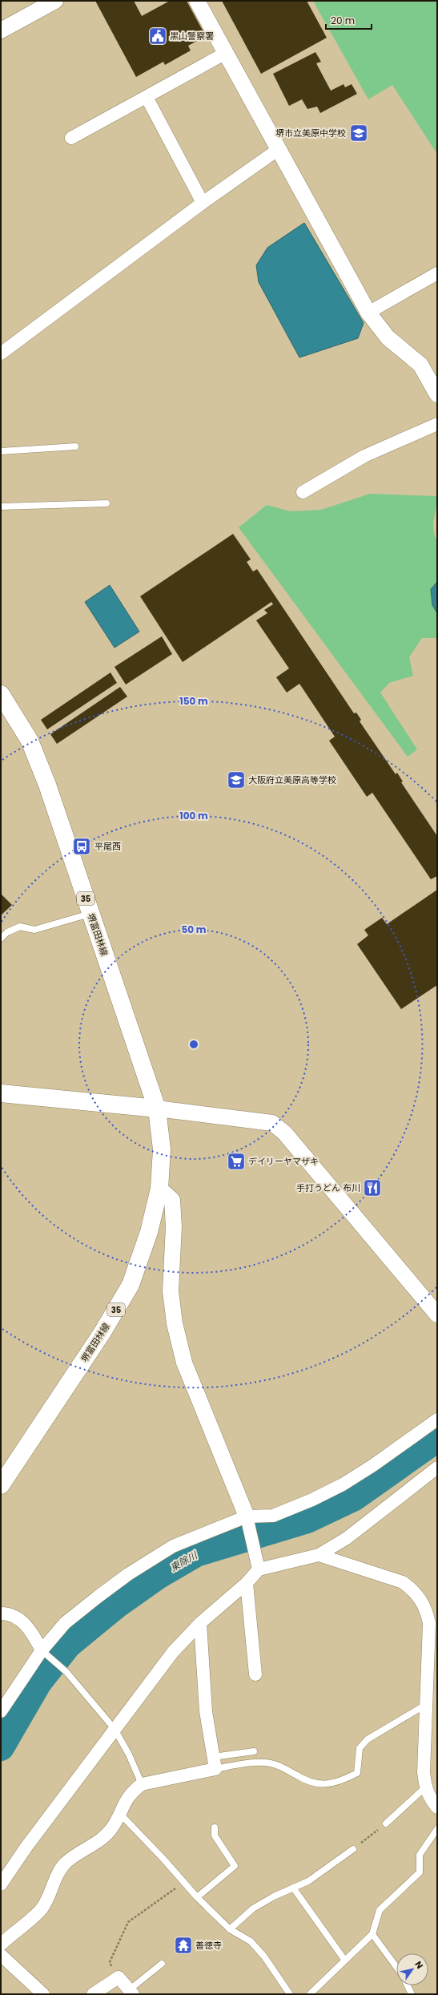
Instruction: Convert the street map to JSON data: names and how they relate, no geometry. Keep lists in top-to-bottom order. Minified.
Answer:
{"streets":{"main road":["35","堺富田林線"]},"water":["東除川"],"places":{"public building":["黒山警察署"],"school or university":["堺市立美原中学校","大阪府立美原高等学校"],"bus stop":["平尾西"],"supermarket":["デイリーヤマザキ"],"restaurant":["手打うどん 布川"],"temple":["善徳寺"]},"scale_bar":"20 m","north":"top right","rings":["150 m","100 m","50 m"]}
